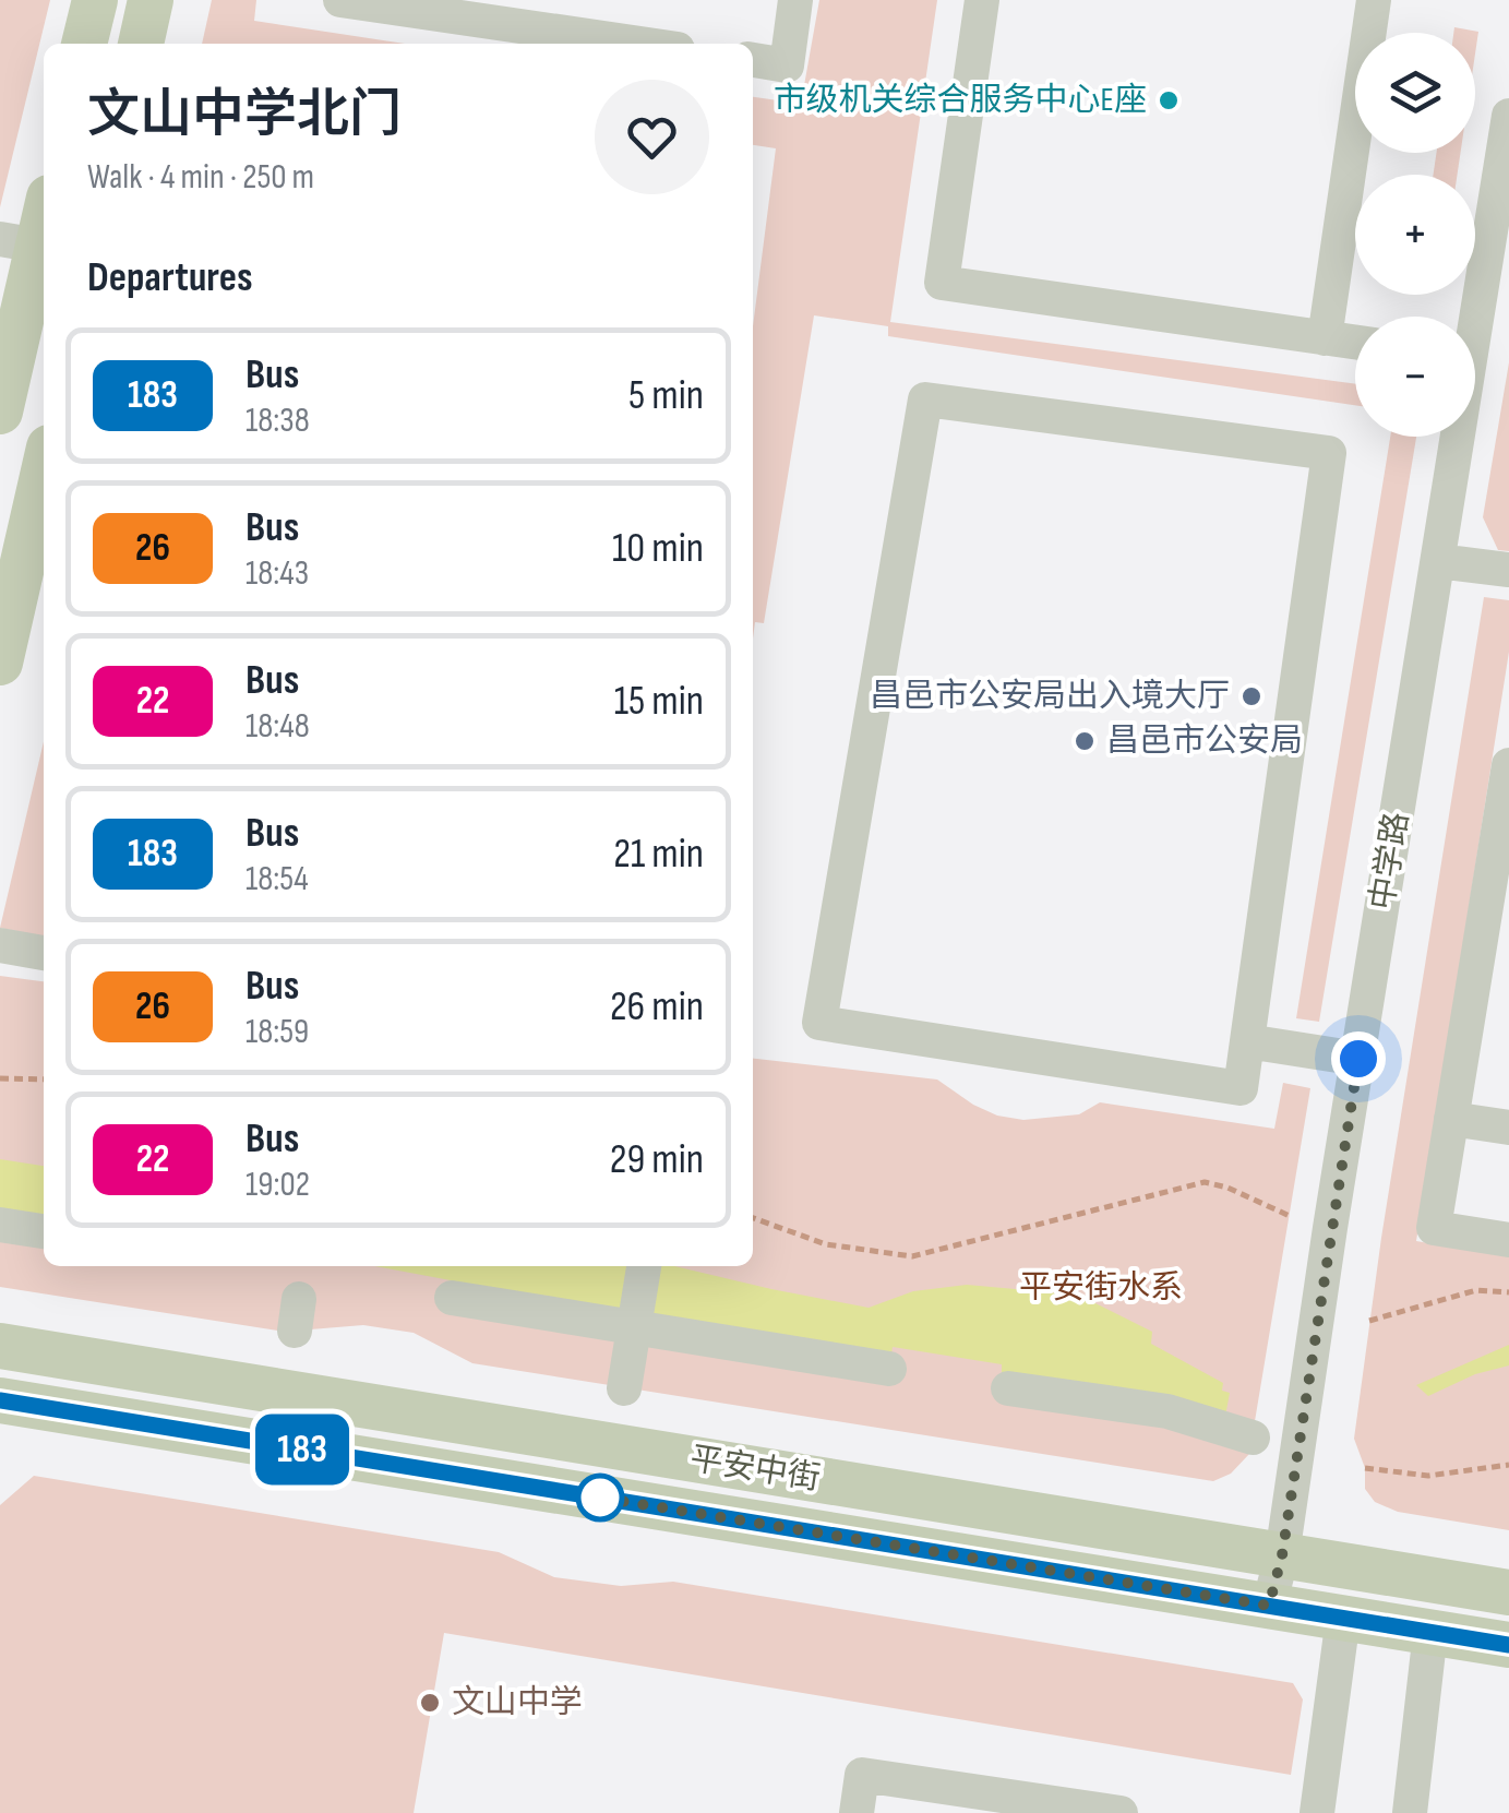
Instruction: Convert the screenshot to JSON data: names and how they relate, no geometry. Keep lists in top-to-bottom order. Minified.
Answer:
{"streets":{"main road":["平安中街"],"street":["中学路"]},"crossings":[["中学路","平安中街"]],"parks":["平安街水系"],"places":["市级机关综合服务中心E座","昌邑市公安局出入境大厅","昌邑市公安局","文山中学"],"lines":["bus line 183"],"page":{"on_map":"183","map_buttons":["+","−"],"heading":[["文山中学北门","Walk · 4 min · 250 m"],"Departures"],"list":[{"mark":"183","name":"Bus","note":"18:38","value":"5 min"},{"mark":"26","name":"Bus","note":"18:43","value":"10 min"},{"mark":"22","name":"Bus","note":"18:48","value":"15 min"},{"mark":"183","name":"Bus","note":"18:54","value":"21 min"},{"mark":"26","name":"Bus","note":"18:59","value":"26 min"},{"mark":"22","name":"Bus","note":"19:02","value":"29 min"}]}}
